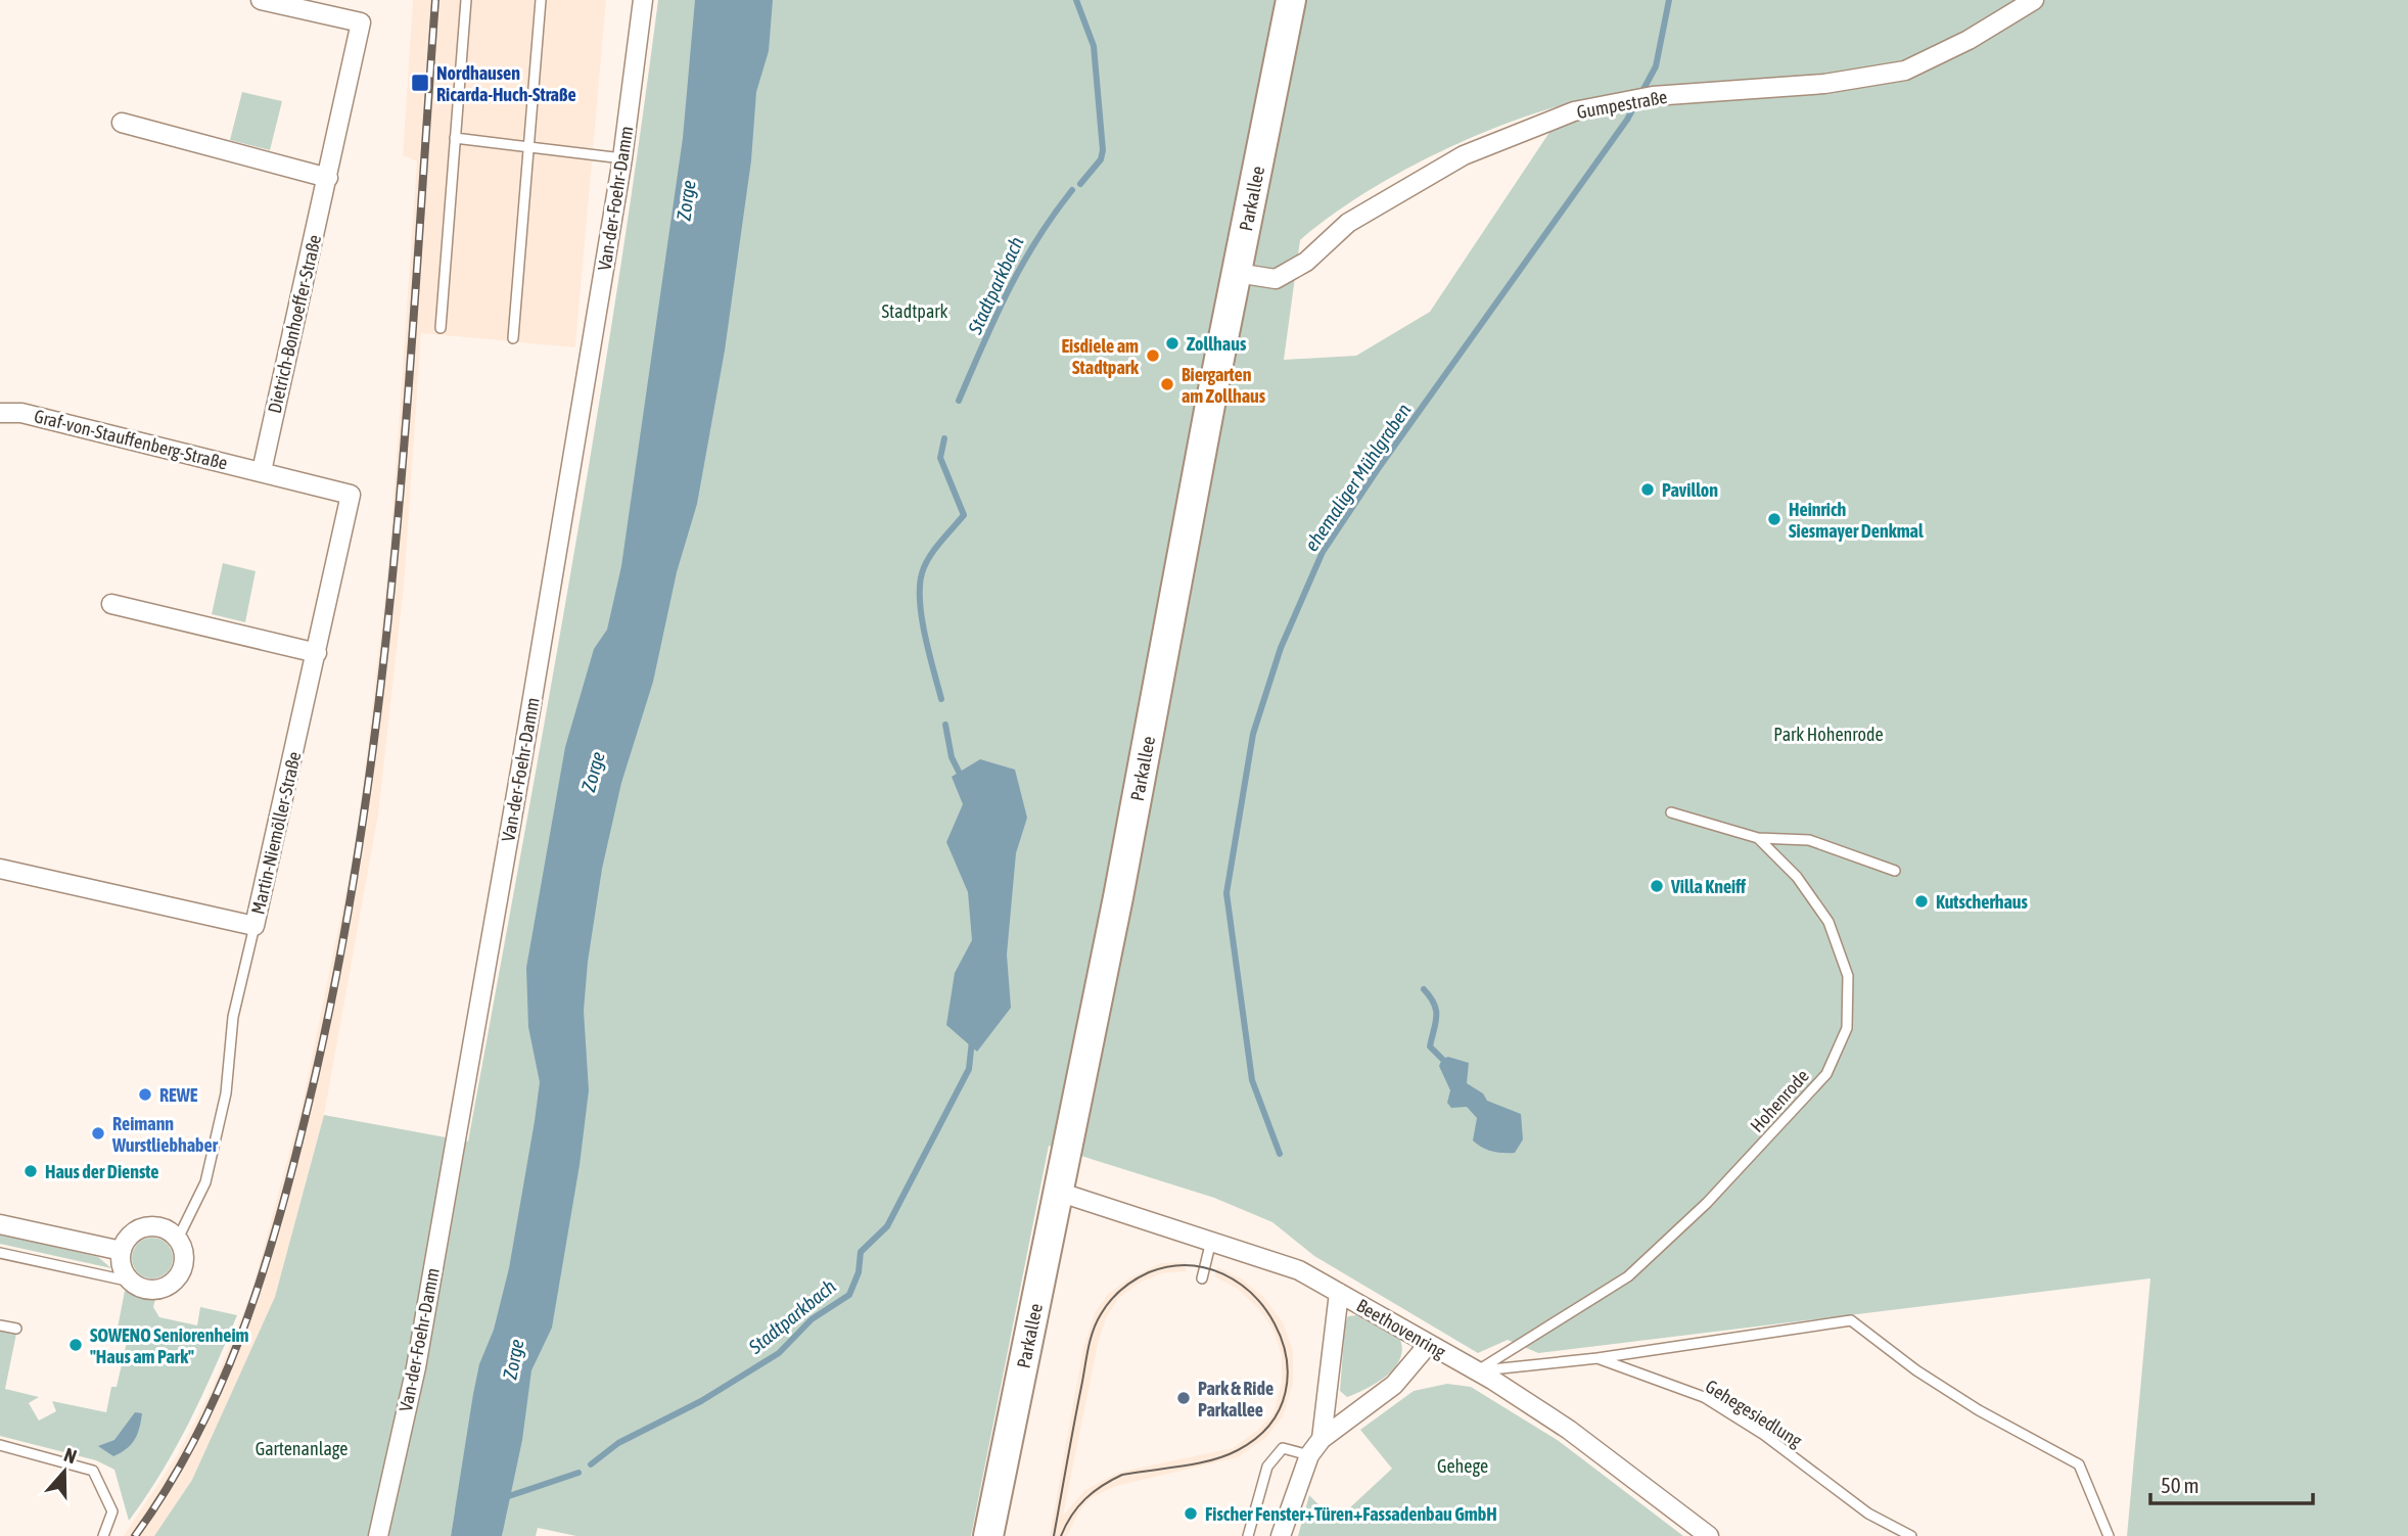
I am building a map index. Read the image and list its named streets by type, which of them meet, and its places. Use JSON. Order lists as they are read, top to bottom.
{
  "streets": {
    "main road": ["Parkallee"],
    "street": [
      "Gumpestraße",
      "Van-der-Foehr-Damm",
      "Dietrich-Bonhoeffer-Straße",
      "Graf-von-Stauffenberg-Straße",
      "Martin-Niemöller-Straße",
      "Beethovenring"
    ],
    "lane": ["Hohenrode", "Gehegesiedlung"]
  },
  "crossings": [
    ["Gumpestraße", "Parkallee"],
    ["Parkallee", "Beethovenring"],
    ["Dietrich-Bonhoeffer-Straße", "Graf-von-Stauffenberg-Straße"],
    ["Dietrich-Bonhoeffer-Straße", "Martin-Niemöller-Straße"],
    ["Graf-von-Stauffenberg-Straße", "Martin-Niemöller-Straße"],
    ["Hohenrode", "Beethovenring"],
    ["Hohenrode", "Gehegesiedlung"],
    ["Beethovenring", "Gehegesiedlung"]
  ],
  "water": ["Zorge", "Stadtparkbach", "ehemaliger Mühlgraben"],
  "parks": [
    "Stadtpark",
    "Park Hohenrode",
    "Gartenanlage",
    "Gehege"
  ],
  "places": {
    "transit": ["Nordhausen Ricarda-Huch-Straße"],
    "other": [
      "Zollhaus",
      "Eisdiele am Stadtpark",
      "Biergarten am Zollhaus",
      "Pavillon",
      "Heinrich Siesmayer Denkmal",
      "Villa Kneiff",
      "Kutscherhaus",
      "REWE",
      "Reimann Wurstliebhaber",
      "Haus der Dienste",
      "SOWENO Seniorenheim \"Haus am Park\"",
      "Park & Ride Parkallee",
      "Fischer Fenster+Türen+Fassadenbau GmbH"
    ]
  },
  "scale_bar": "50 m",
  "north": "top"
}
